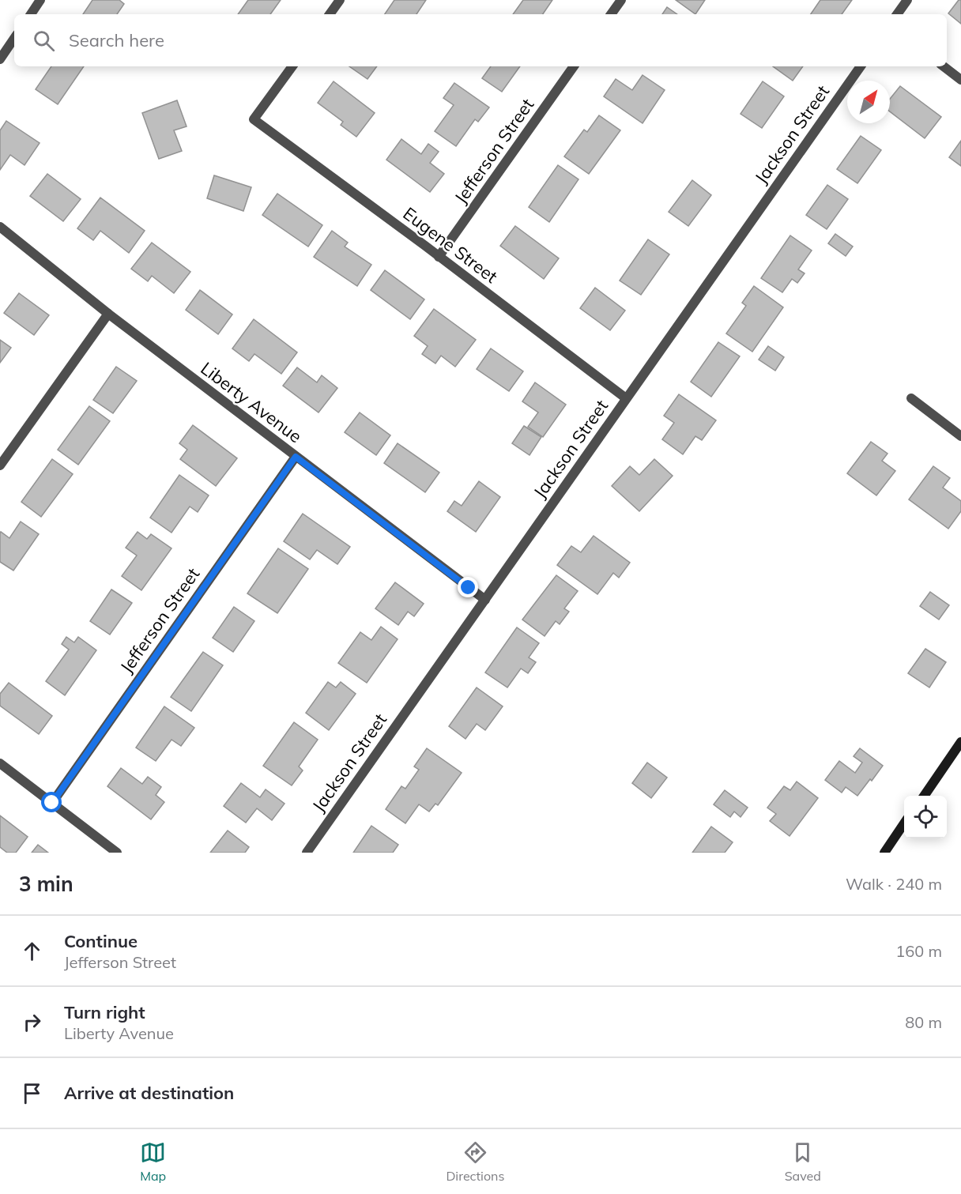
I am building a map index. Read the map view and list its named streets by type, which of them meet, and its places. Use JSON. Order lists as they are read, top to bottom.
{
  "streets": {
    "street": [
      "Jackson Street",
      "Jefferson Street",
      "Eugene Street",
      "Liberty Avenue"
    ]
  },
  "crossings": [
    ["Jackson Street", "Eugene Street"],
    ["Jackson Street", "Liberty Avenue"],
    ["Jefferson Street", "Eugene Street"],
    ["Jefferson Street", "Liberty Avenue"]
  ],
  "north": "top right",
  "page": {
    "search": "Search here",
    "heading": ["3 min", "Walk · 240 m"],
    "list": [
      ["Continue", "Jefferson Street", "160 m"],
      ["Turn right", "Liberty Avenue", "80 m"],
      "Arrive at destination"
    ],
    "nav": ["Map", "Directions", "Saved"]
  }
}
